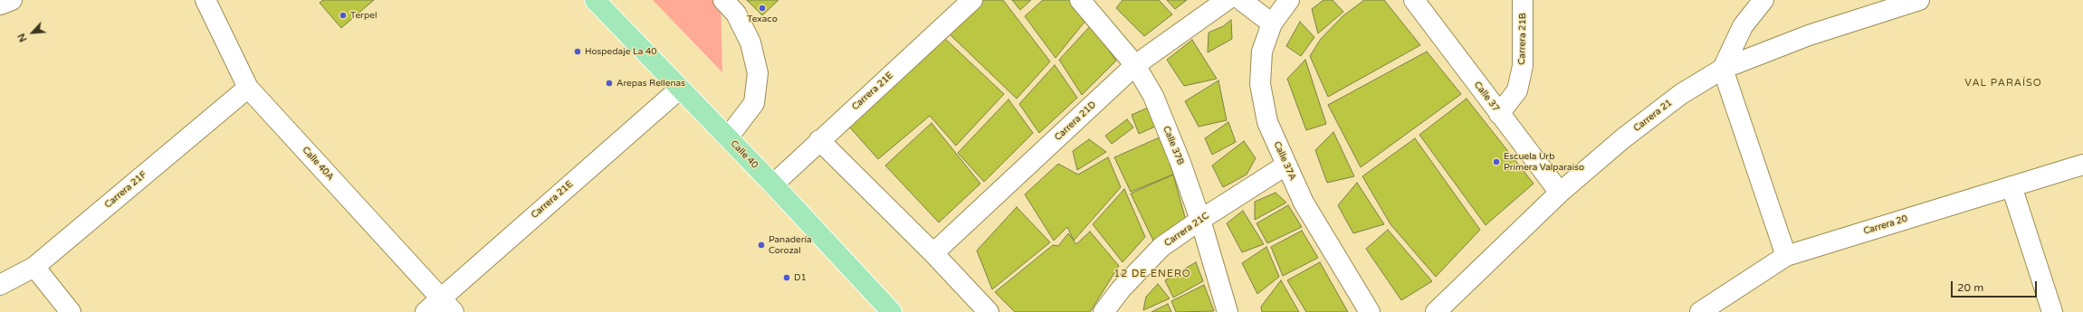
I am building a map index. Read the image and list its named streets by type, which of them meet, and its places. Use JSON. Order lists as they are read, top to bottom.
{
  "streets": {
    "highway": ["Calle 40"],
    "street": [
      "Carrera 21B",
      "Carrera 21E",
      "Calle 37",
      "Carrera 21",
      "Carrera 21D",
      "Calle 37B",
      "Calle 37A",
      "Calle 40A",
      "Carrera 21F",
      "Carrera 20",
      "Carrera 21C"
    ]
  },
  "crossings": [
    ["Carrera 21B", "Calle 37"],
    ["Carrera 21E", "Calle 40"],
    ["Carrera 21E", "Calle 40A"],
    ["Calle 37", "Carrera 21"],
    ["Carrera 21D", "Calle 37B"],
    ["Calle 37B", "Carrera 21C"],
    ["Calle 37A", "Carrera 21C"],
    ["Calle 40A", "Carrera 21F"]
  ],
  "districts": ["VAL PARAÍSO", "12 DE ENERO"],
  "places": [
    "Texaco",
    "Terpel",
    "Hospedaje La 40",
    "Arepas Rellenas",
    "Escuela Urb Primera Valparaiso",
    "Panadería Corozal",
    "D1"
  ],
  "scale_bar": "20 m",
  "north": "bottom left"
}
